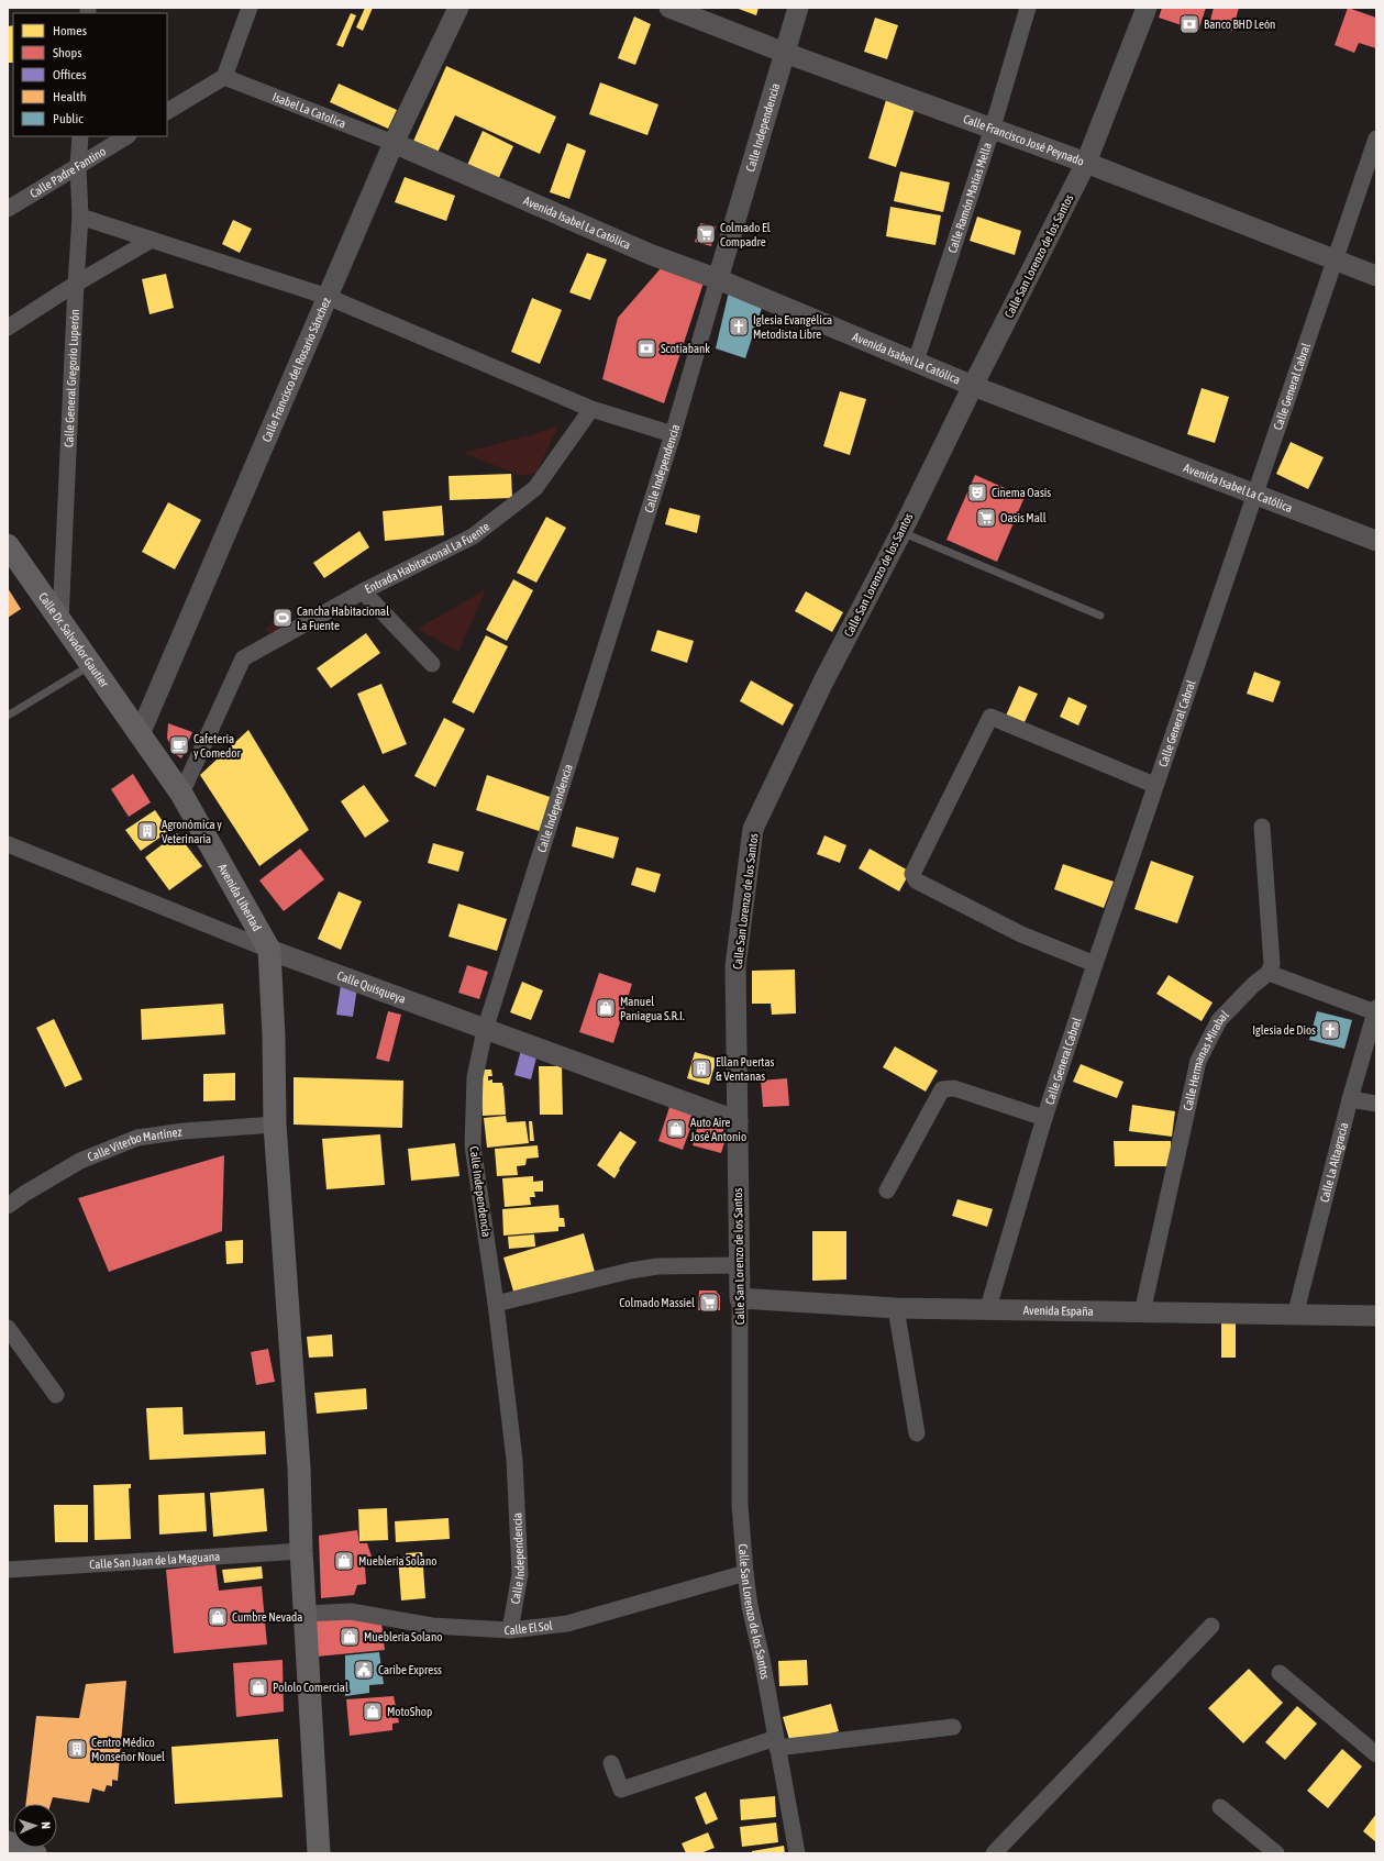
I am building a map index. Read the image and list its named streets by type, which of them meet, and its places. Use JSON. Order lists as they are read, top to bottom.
{
  "streets": {
    "main road": ["Calle Dr. Salvador Gautier", "Avenida Libertad"],
    "street": [
      "Isabel La Catolica",
      "Calle Independencia",
      "Calle Francisco José Peynado",
      "Calle Padre Fantino",
      "Calle Ramón Matías Mella",
      "Avenida Isabel La Católica",
      "Calle San Lorenzo de los Santos",
      "Calle Francisco del Rosario Sánchez",
      "Calle General Gregorio Luperón",
      "Calle General Cabral",
      "Entrada Habitacional La Fuente",
      "Calle Quisqueya",
      "Calle Hermanas Mirabal",
      "Calle Viterbo Martínez",
      "Calle La Altagracia",
      "Avenida España",
      "Calle San Juan de la Maguana",
      "Calle El Sol"
    ]
  },
  "crossings": [
    ["Isabel La Catolica", "Avenida Isabel La Católica"],
    ["Isabel La Catolica", "Calle Francisco del Rosario Sánchez"],
    ["Calle Independencia", "Calle Francisco José Peynado"],
    ["Calle Independencia", "Avenida Isabel La Católica"],
    ["Calle Independencia", "Calle Quisqueya"],
    ["Calle Independencia", "Calle El Sol"],
    ["Calle Francisco José Peynado", "Calle Ramón Matías Mella"],
    ["Calle Francisco José Peynado", "Calle San Lorenzo de los Santos"],
    ["Calle Francisco José Peynado", "Calle General Cabral"],
    ["Calle Padre Fantino", "Calle General Gregorio Luperón"],
    ["Calle Ramón Matías Mella", "Avenida Isabel La Católica"],
    ["Avenida Isabel La Católica", "Calle San Lorenzo de los Santos"],
    ["Avenida Isabel La Católica", "Calle Francisco del Rosario Sánchez"],
    ["Avenida Isabel La Católica", "Calle General Cabral"],
    ["Calle San Lorenzo de los Santos", "Calle Quisqueya"],
    ["Calle San Lorenzo de los Santos", "Avenida España"],
    ["Calle San Lorenzo de los Santos", "Calle El Sol"],
    ["Calle Francisco del Rosario Sánchez", "Calle Dr. Salvador Gautier"],
    ["Calle Francisco del Rosario Sánchez", "Avenida Libertad"],
    ["Calle General Gregorio Luperón", "Calle Dr. Salvador Gautier"],
    ["Calle General Cabral", "Avenida España"],
    ["Entrada Habitacional La Fuente", "Avenida Libertad"],
    ["Calle Dr. Salvador Gautier", "Avenida Libertad"],
    ["Avenida Libertad", "Calle Quisqueya"],
    ["Calle Hermanas Mirabal", "Avenida España"],
    ["Calle La Altagracia", "Avenida España"]
  ],
  "places": {
    "bank": ["Banco BHD León", "Scotiabank"],
    "supermarket": ["Colmado El Compadre", "Oasis Mall", "Colmado Massiel"],
    "church": ["Iglesia Evangélica Metodista Libre", "Iglesia de Dios"],
    "theatre": ["Cinema Oasis"],
    "sports": ["Cancha Habitacional La Fuente"],
    "cafe": ["Cafetería y Comedor"],
    "building": ["Agronómica y Veterinaria", "Ellan Puertas & Ventanas", "Centro Médico Monseñor Nouel"],
    "shop": [
      "Manuel Paniagua S.R.I.",
      "Auto Aire José Antonio",
      "Mueblería Solano",
      "Cumbre Nevada",
      "Muebleria Solano",
      "Pololo Comercial",
      "MotoShop"
    ],
    "public building": ["Caribe Express"]
  },
  "legend": [
    "Homes",
    "Shops",
    "Offices",
    "Health",
    "Public"
  ],
  "north": "right"
}
